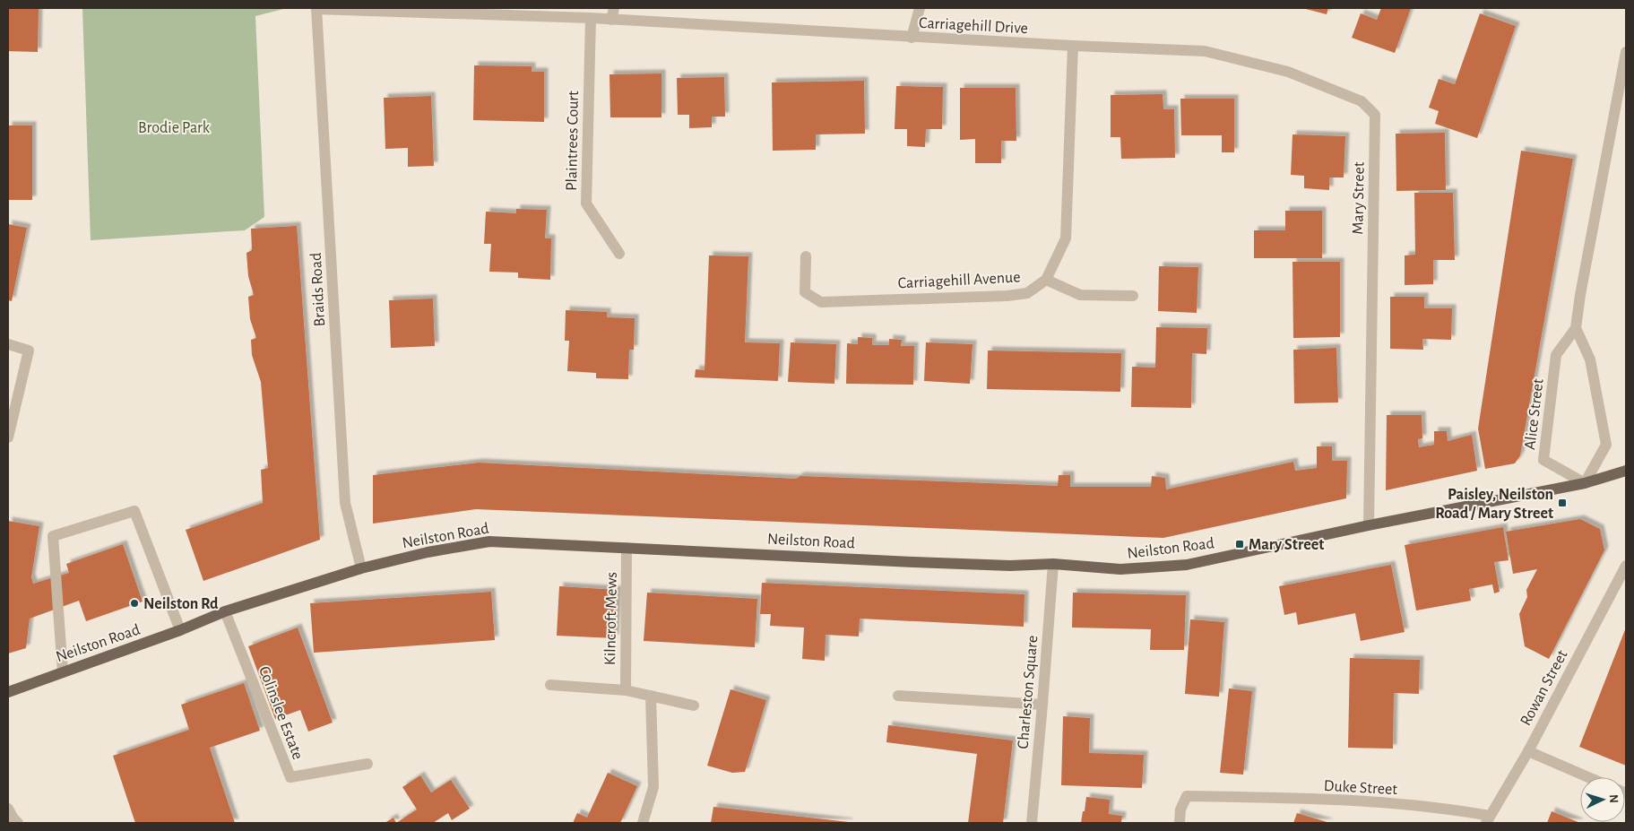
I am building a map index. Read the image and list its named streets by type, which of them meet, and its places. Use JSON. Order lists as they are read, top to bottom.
{
  "streets": {
    "main road": ["Neilston Road"],
    "street": [
      "Carriagehill Drive",
      "Plaintrees Court",
      "Mary Street",
      "Carriagehill Avenue",
      "Braids Road",
      "Alice Street",
      "Kilncroft Mews",
      "Rowan Street",
      "Charleston Square",
      "Colinslee Estate",
      "Duke Street"
    ]
  },
  "crossings": [
    ["Carriagehill Drive", "Plaintrees Court"],
    ["Carriagehill Drive", "Mary Street"],
    ["Carriagehill Drive", "Carriagehill Avenue"],
    ["Carriagehill Drive", "Braids Road"],
    ["Mary Street", "Neilston Road"],
    ["Braids Road", "Neilston Road"],
    ["Alice Street", "Neilston Road"],
    ["Neilston Road", "Kilncroft Mews"],
    ["Neilston Road", "Charleston Square"],
    ["Neilston Road", "Colinslee Estate"],
    ["Rowan Street", "Duke Street"]
  ],
  "parks": ["Brodie Park"],
  "places": {
    "transit": ["Paisley, Neilston Road / Mary Street", "Mary Street"],
    "other": ["Neilston Rd"]
  },
  "north": "right"
}
